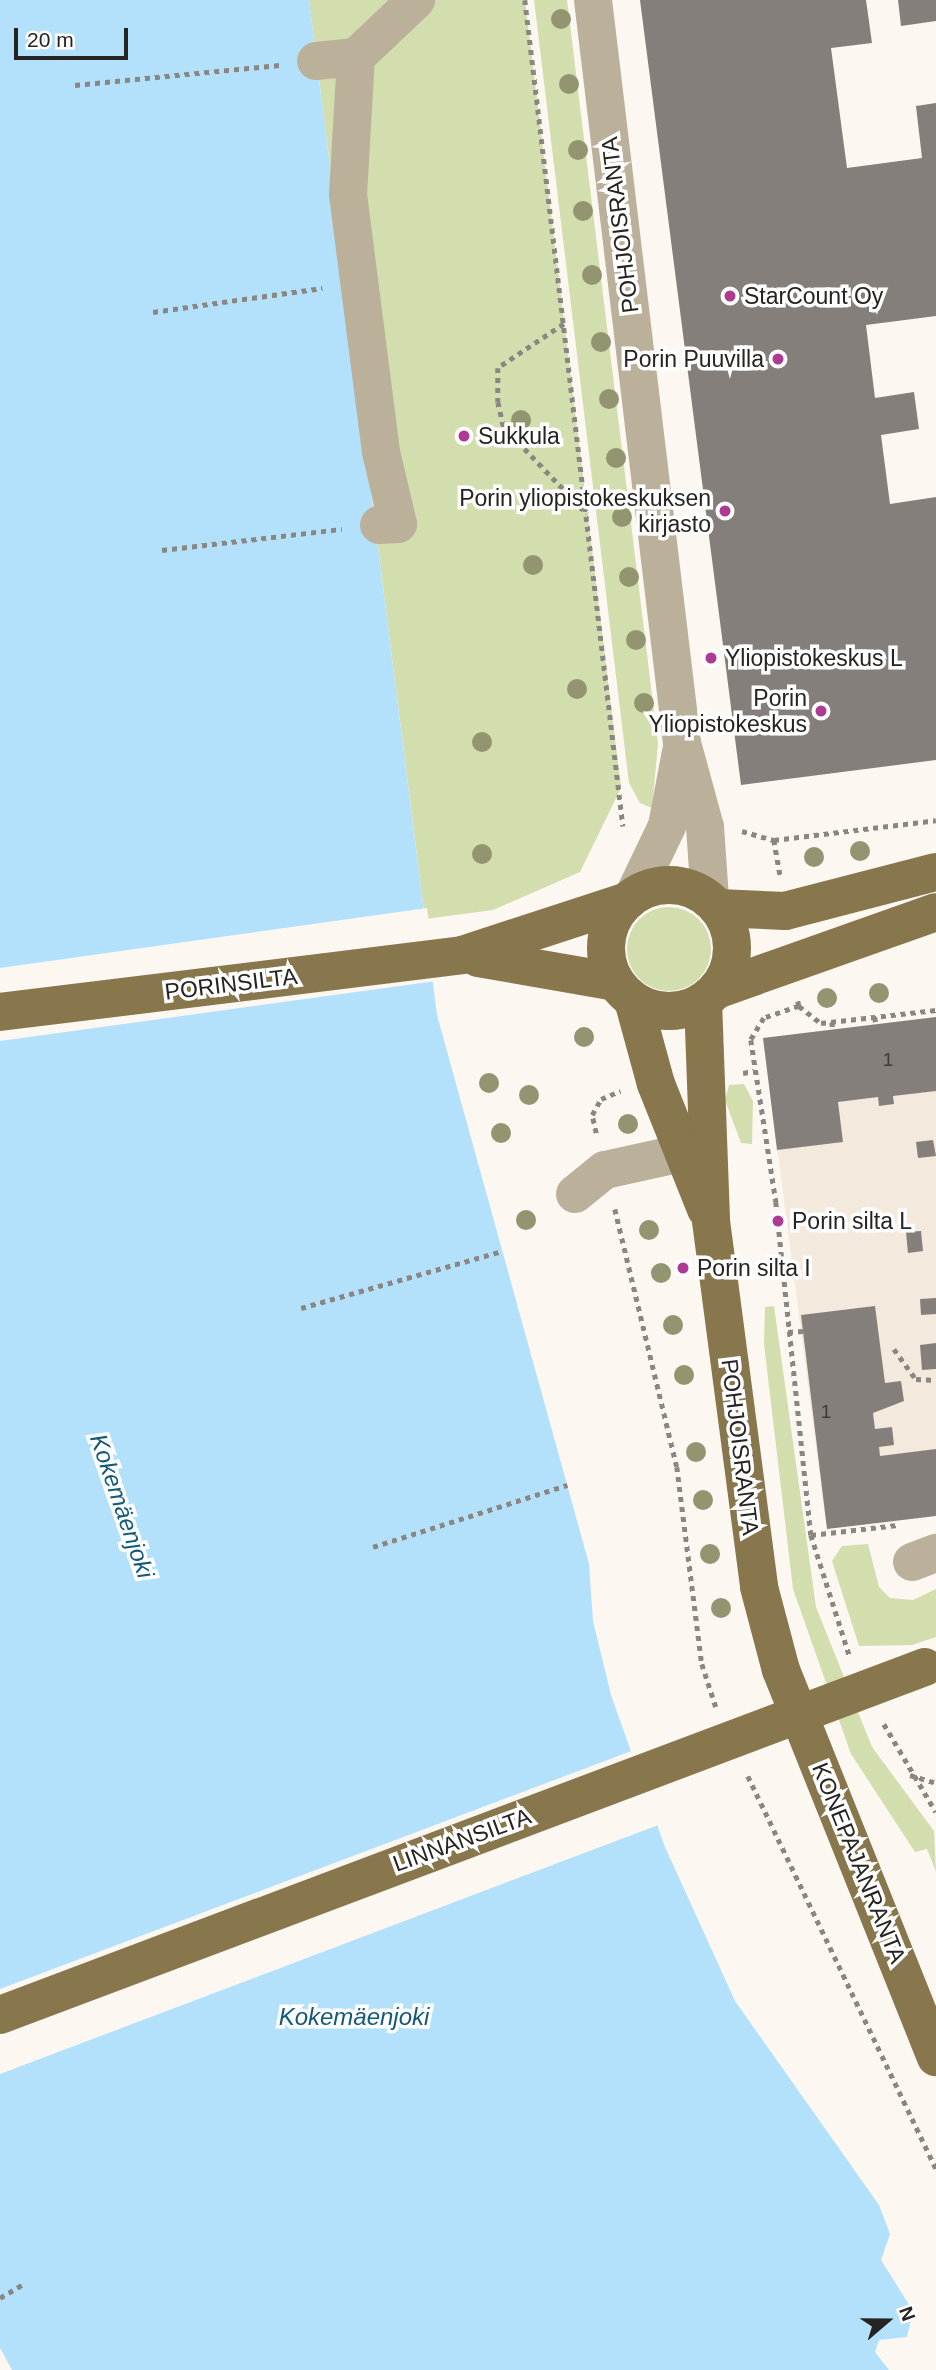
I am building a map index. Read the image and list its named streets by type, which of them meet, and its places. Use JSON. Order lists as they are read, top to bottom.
{
  "streets": {
    "main road": [
      "POHJOISRANTA",
      "PORINSILTA",
      "LINNANSILTA",
      "KONEPAJANRANTA"
    ]
  },
  "crossings": [
    ["POHJOISRANTA", "PORINSILTA"],
    ["POHJOISRANTA", "KONEPAJANRANTA"]
  ],
  "water": ["Kokemäenjoki"],
  "places": [
    "StarCount Oy",
    "Porin Puuvilla",
    "Sukkula",
    "Porin yliopistokeskuksen kirjasto",
    "Yliopistokeskus L",
    "Porin Yliopistokeskus",
    "Porin silta L",
    "Porin silta I"
  ],
  "house_numbers": ["1", "1"],
  "scale_bar": "20 m",
  "north": "right"
}
